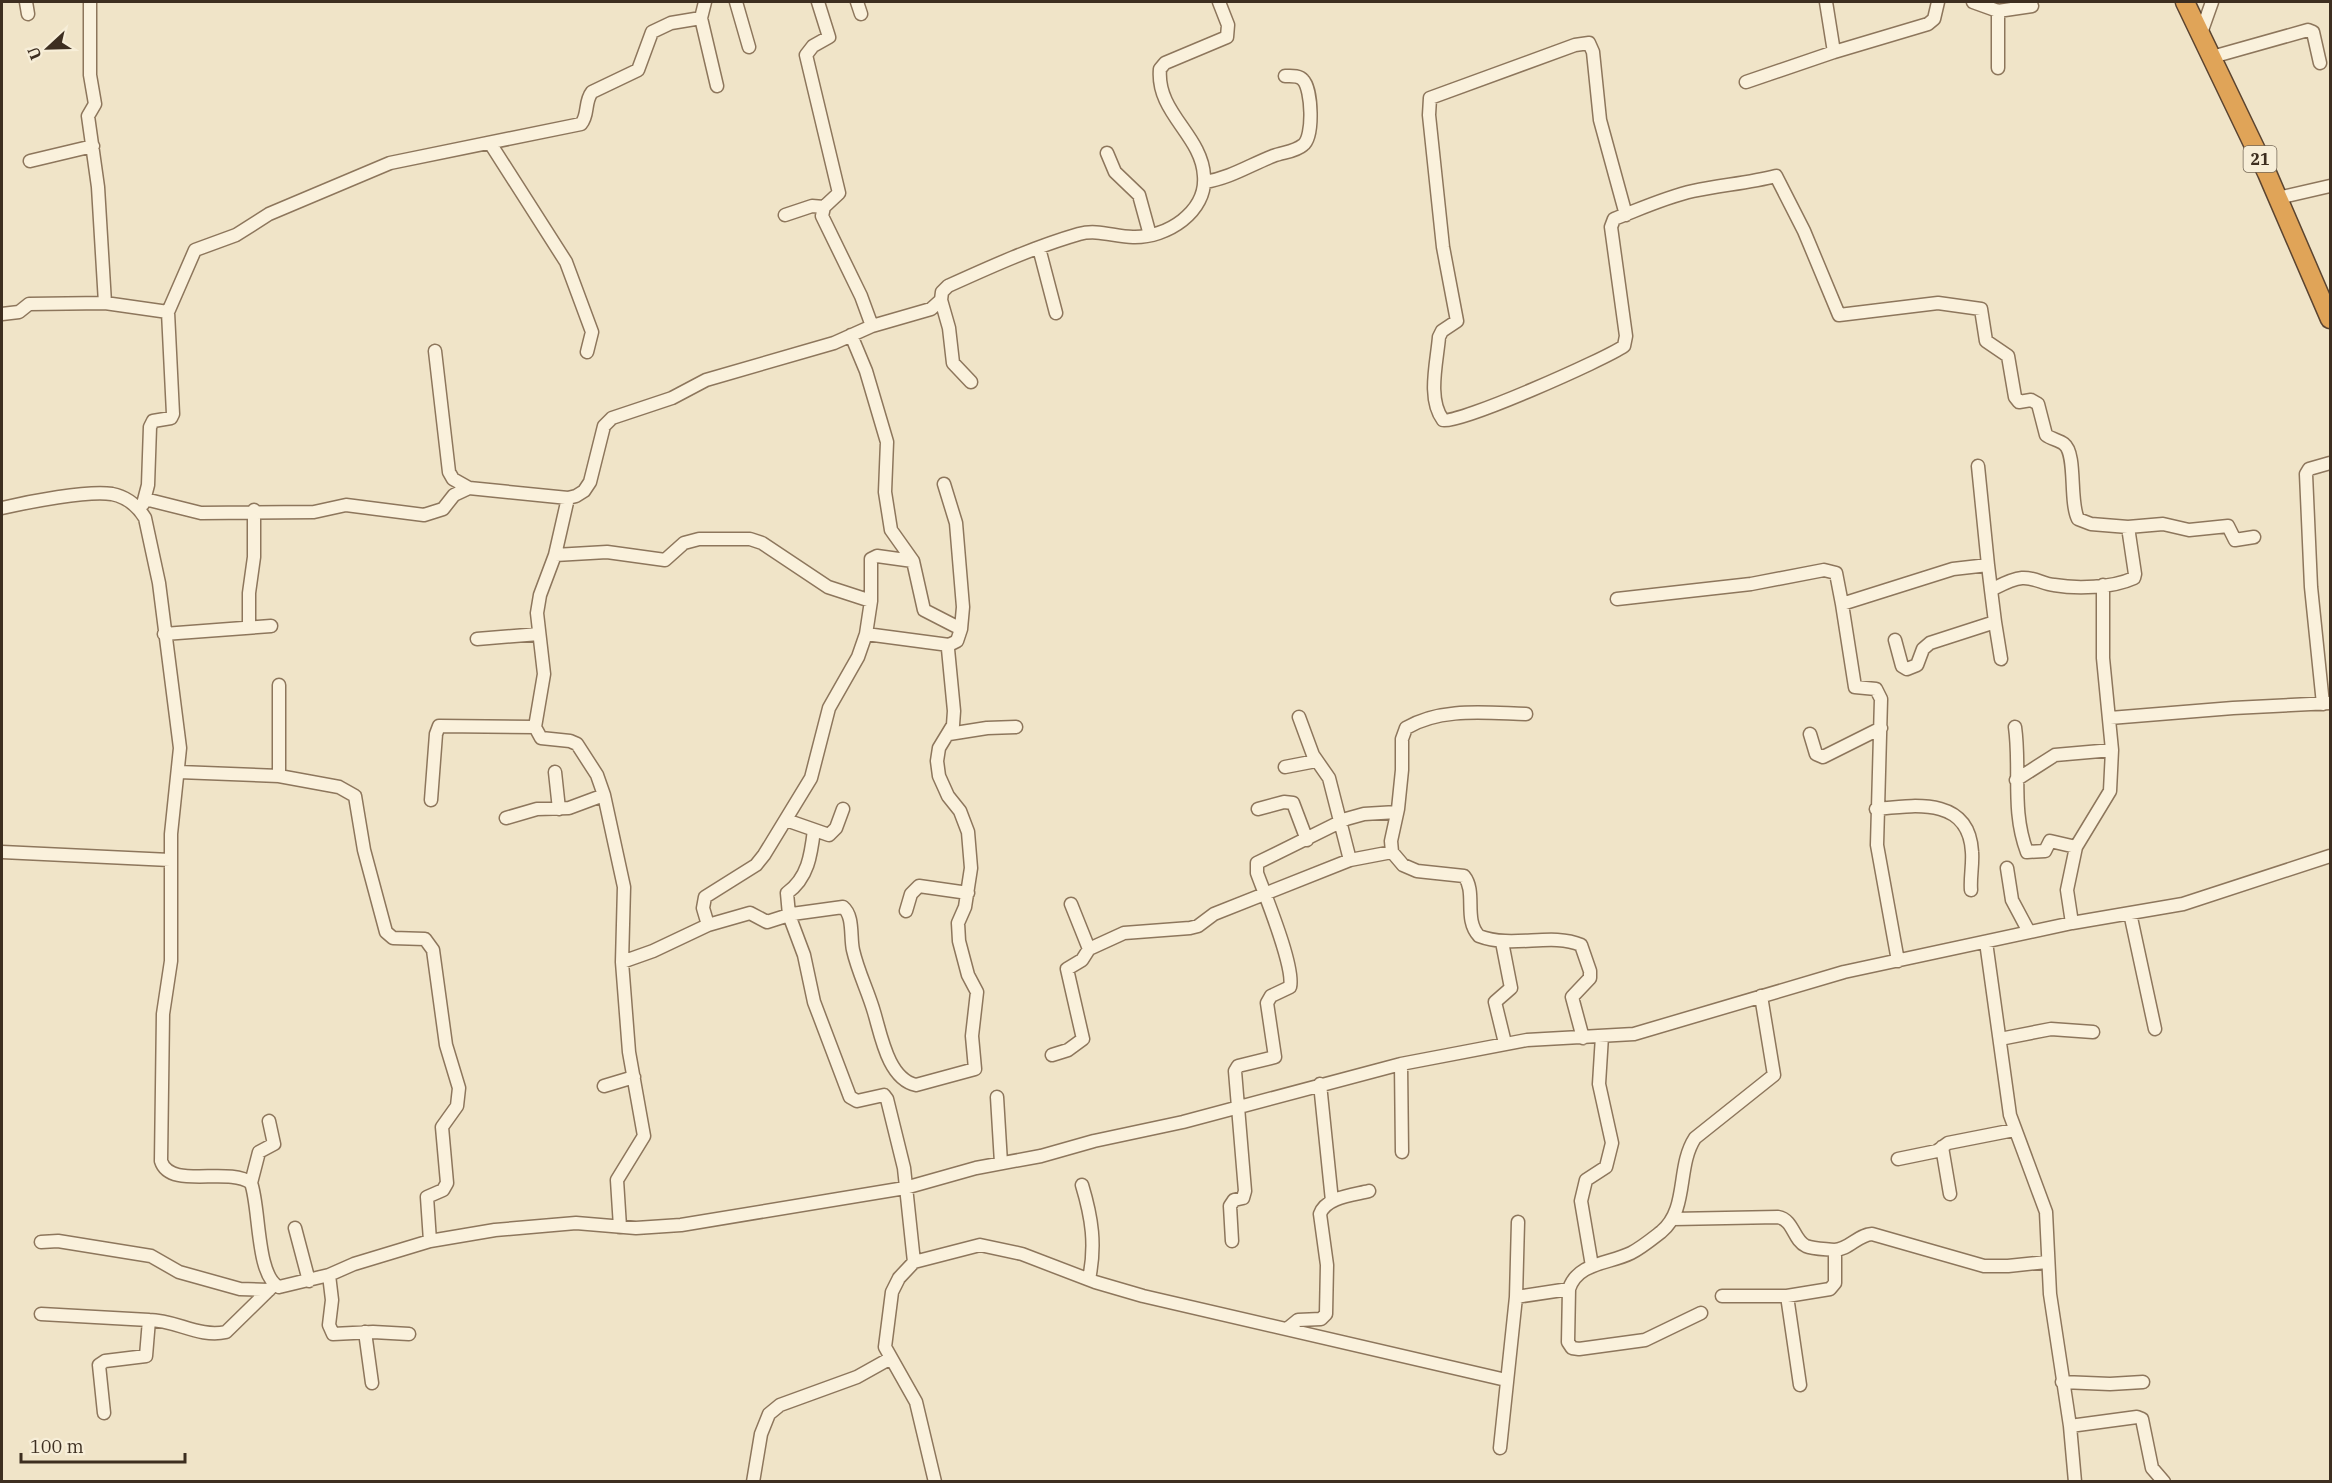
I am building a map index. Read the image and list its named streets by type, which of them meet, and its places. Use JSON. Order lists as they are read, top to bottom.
{
  "streets": {
    "highway": ["21"]
  },
  "scale_bar": "100 m",
  "north": "left"
}
